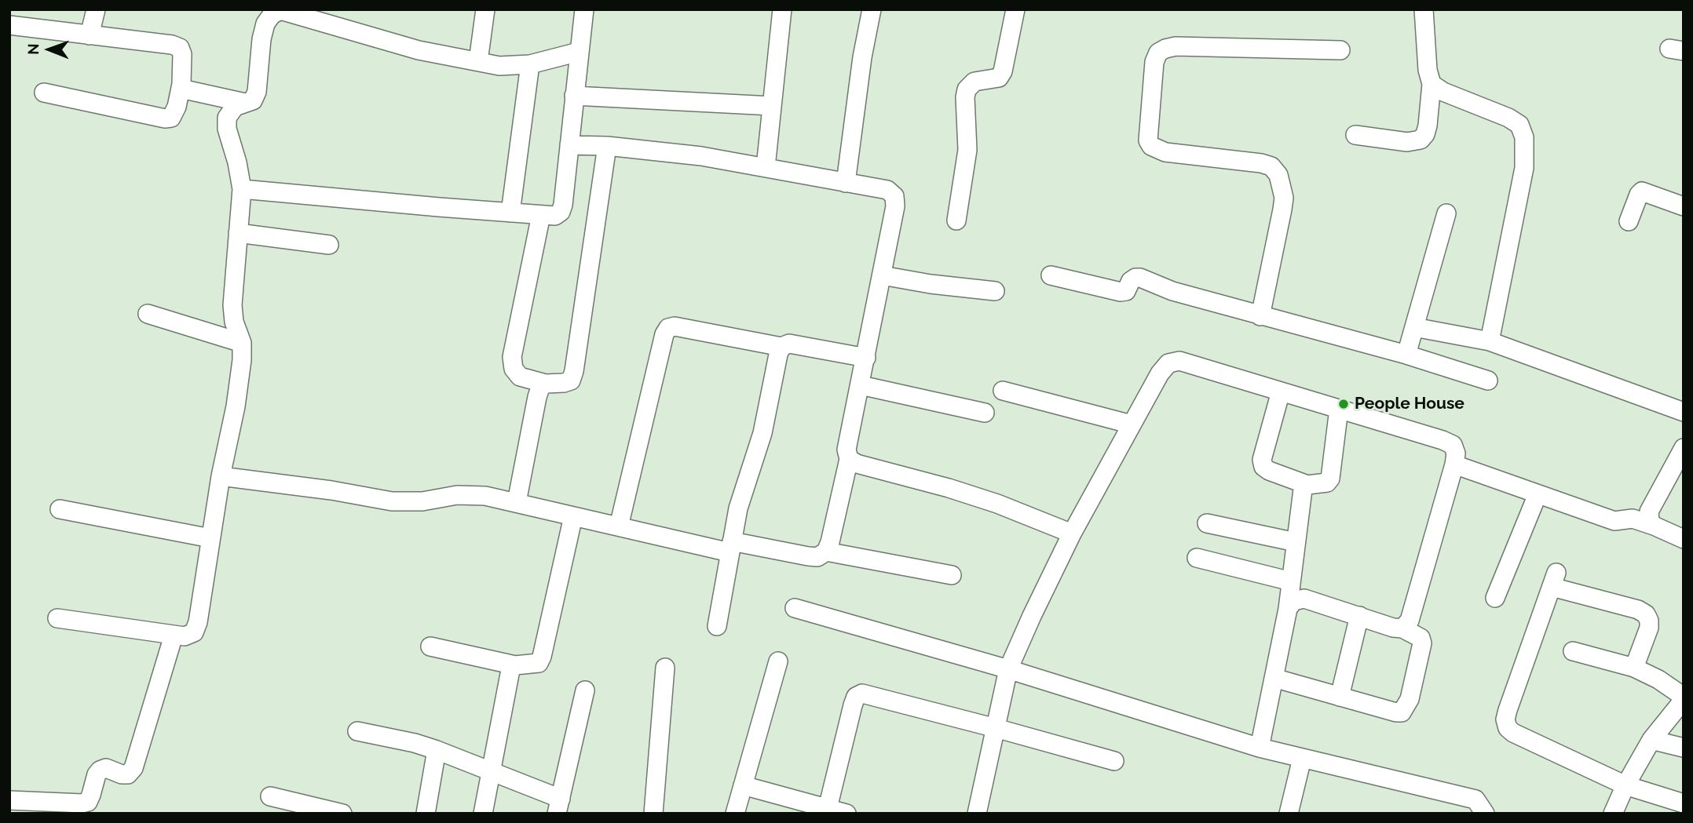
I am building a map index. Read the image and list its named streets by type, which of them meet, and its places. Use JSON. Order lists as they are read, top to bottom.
{
  "places": ["People House"],
  "north": "left"
}
